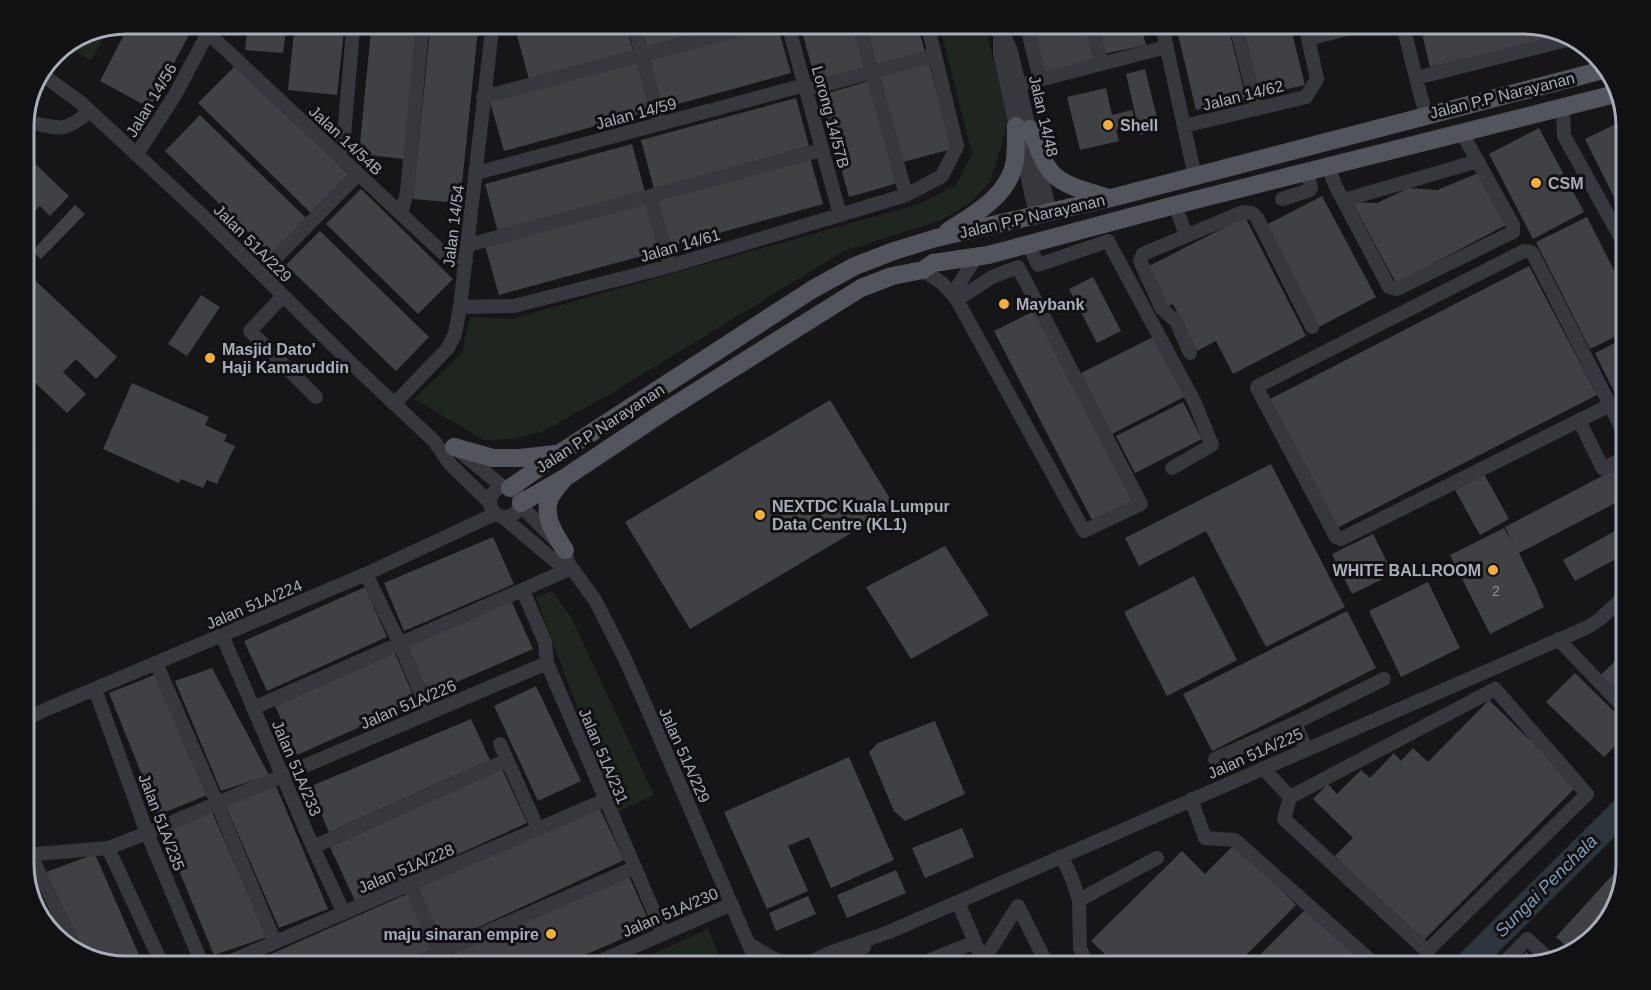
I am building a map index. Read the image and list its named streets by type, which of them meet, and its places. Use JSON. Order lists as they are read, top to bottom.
{
  "streets": {
    "main road": ["Jalan P.P Narayanan"],
    "street": [
      "Jalan 14/62",
      "Jalan 14/56",
      "Jalan 14/59",
      "Jalan 14/48",
      "Lorong 14/57B",
      "Jalan 14/54B",
      "Jalan 14/54",
      "Jalan 51A/229",
      "Jalan 14/61",
      "Jalan 51A/224",
      "Jalan 51A/226",
      "Jalan 51A/225",
      "Jalan 51A/231",
      "Jalan 51A/233",
      "Jalan 51A/235",
      "Jalan 51A/228",
      "Jalan 51A/230"
    ]
  },
  "crossings": [
    ["Jalan P.P Narayanan", "Jalan 14/48"],
    ["Jalan P.P Narayanan", "Jalan 51A/229"],
    ["Jalan P.P Narayanan", "Jalan 51A/224"],
    ["Jalan 14/56", "Jalan 51A/229"],
    ["Jalan 14/59", "Lorong 14/57B"],
    ["Jalan 14/59", "Jalan 14/54"],
    ["Jalan 14/59", "Jalan 14/61"],
    ["Lorong 14/57B", "Jalan 14/61"],
    ["Jalan 14/54B", "Jalan 14/54"],
    ["Jalan 14/54", "Jalan 51A/229"],
    ["Jalan 14/54", "Jalan 14/61"],
    ["Jalan 51A/229", "Jalan 51A/224"],
    ["Jalan 51A/229", "Jalan 51A/230"],
    ["Jalan 51A/224", "Jalan 51A/233"],
    ["Jalan 51A/224", "Jalan 51A/235"],
    ["Jalan 51A/226", "Jalan 51A/231"],
    ["Jalan 51A/226", "Jalan 51A/233"],
    ["Jalan 51A/226", "Jalan 51A/235"],
    ["Jalan 51A/231", "Jalan 51A/228"],
    ["Jalan 51A/231", "Jalan 51A/230"],
    ["Jalan 51A/233", "Jalan 51A/228"]
  ],
  "water": ["Sungai Penchala"],
  "places": [
    "Shell",
    "CSM",
    "Maybank",
    "Masjid Dato' Haji Kamaruddin",
    "NEXTDC Kuala Lumpur Data Centre (KL1)",
    "WHITE BALLROOM",
    "maju sinaran empire"
  ],
  "house_numbers": ["2"]
}
